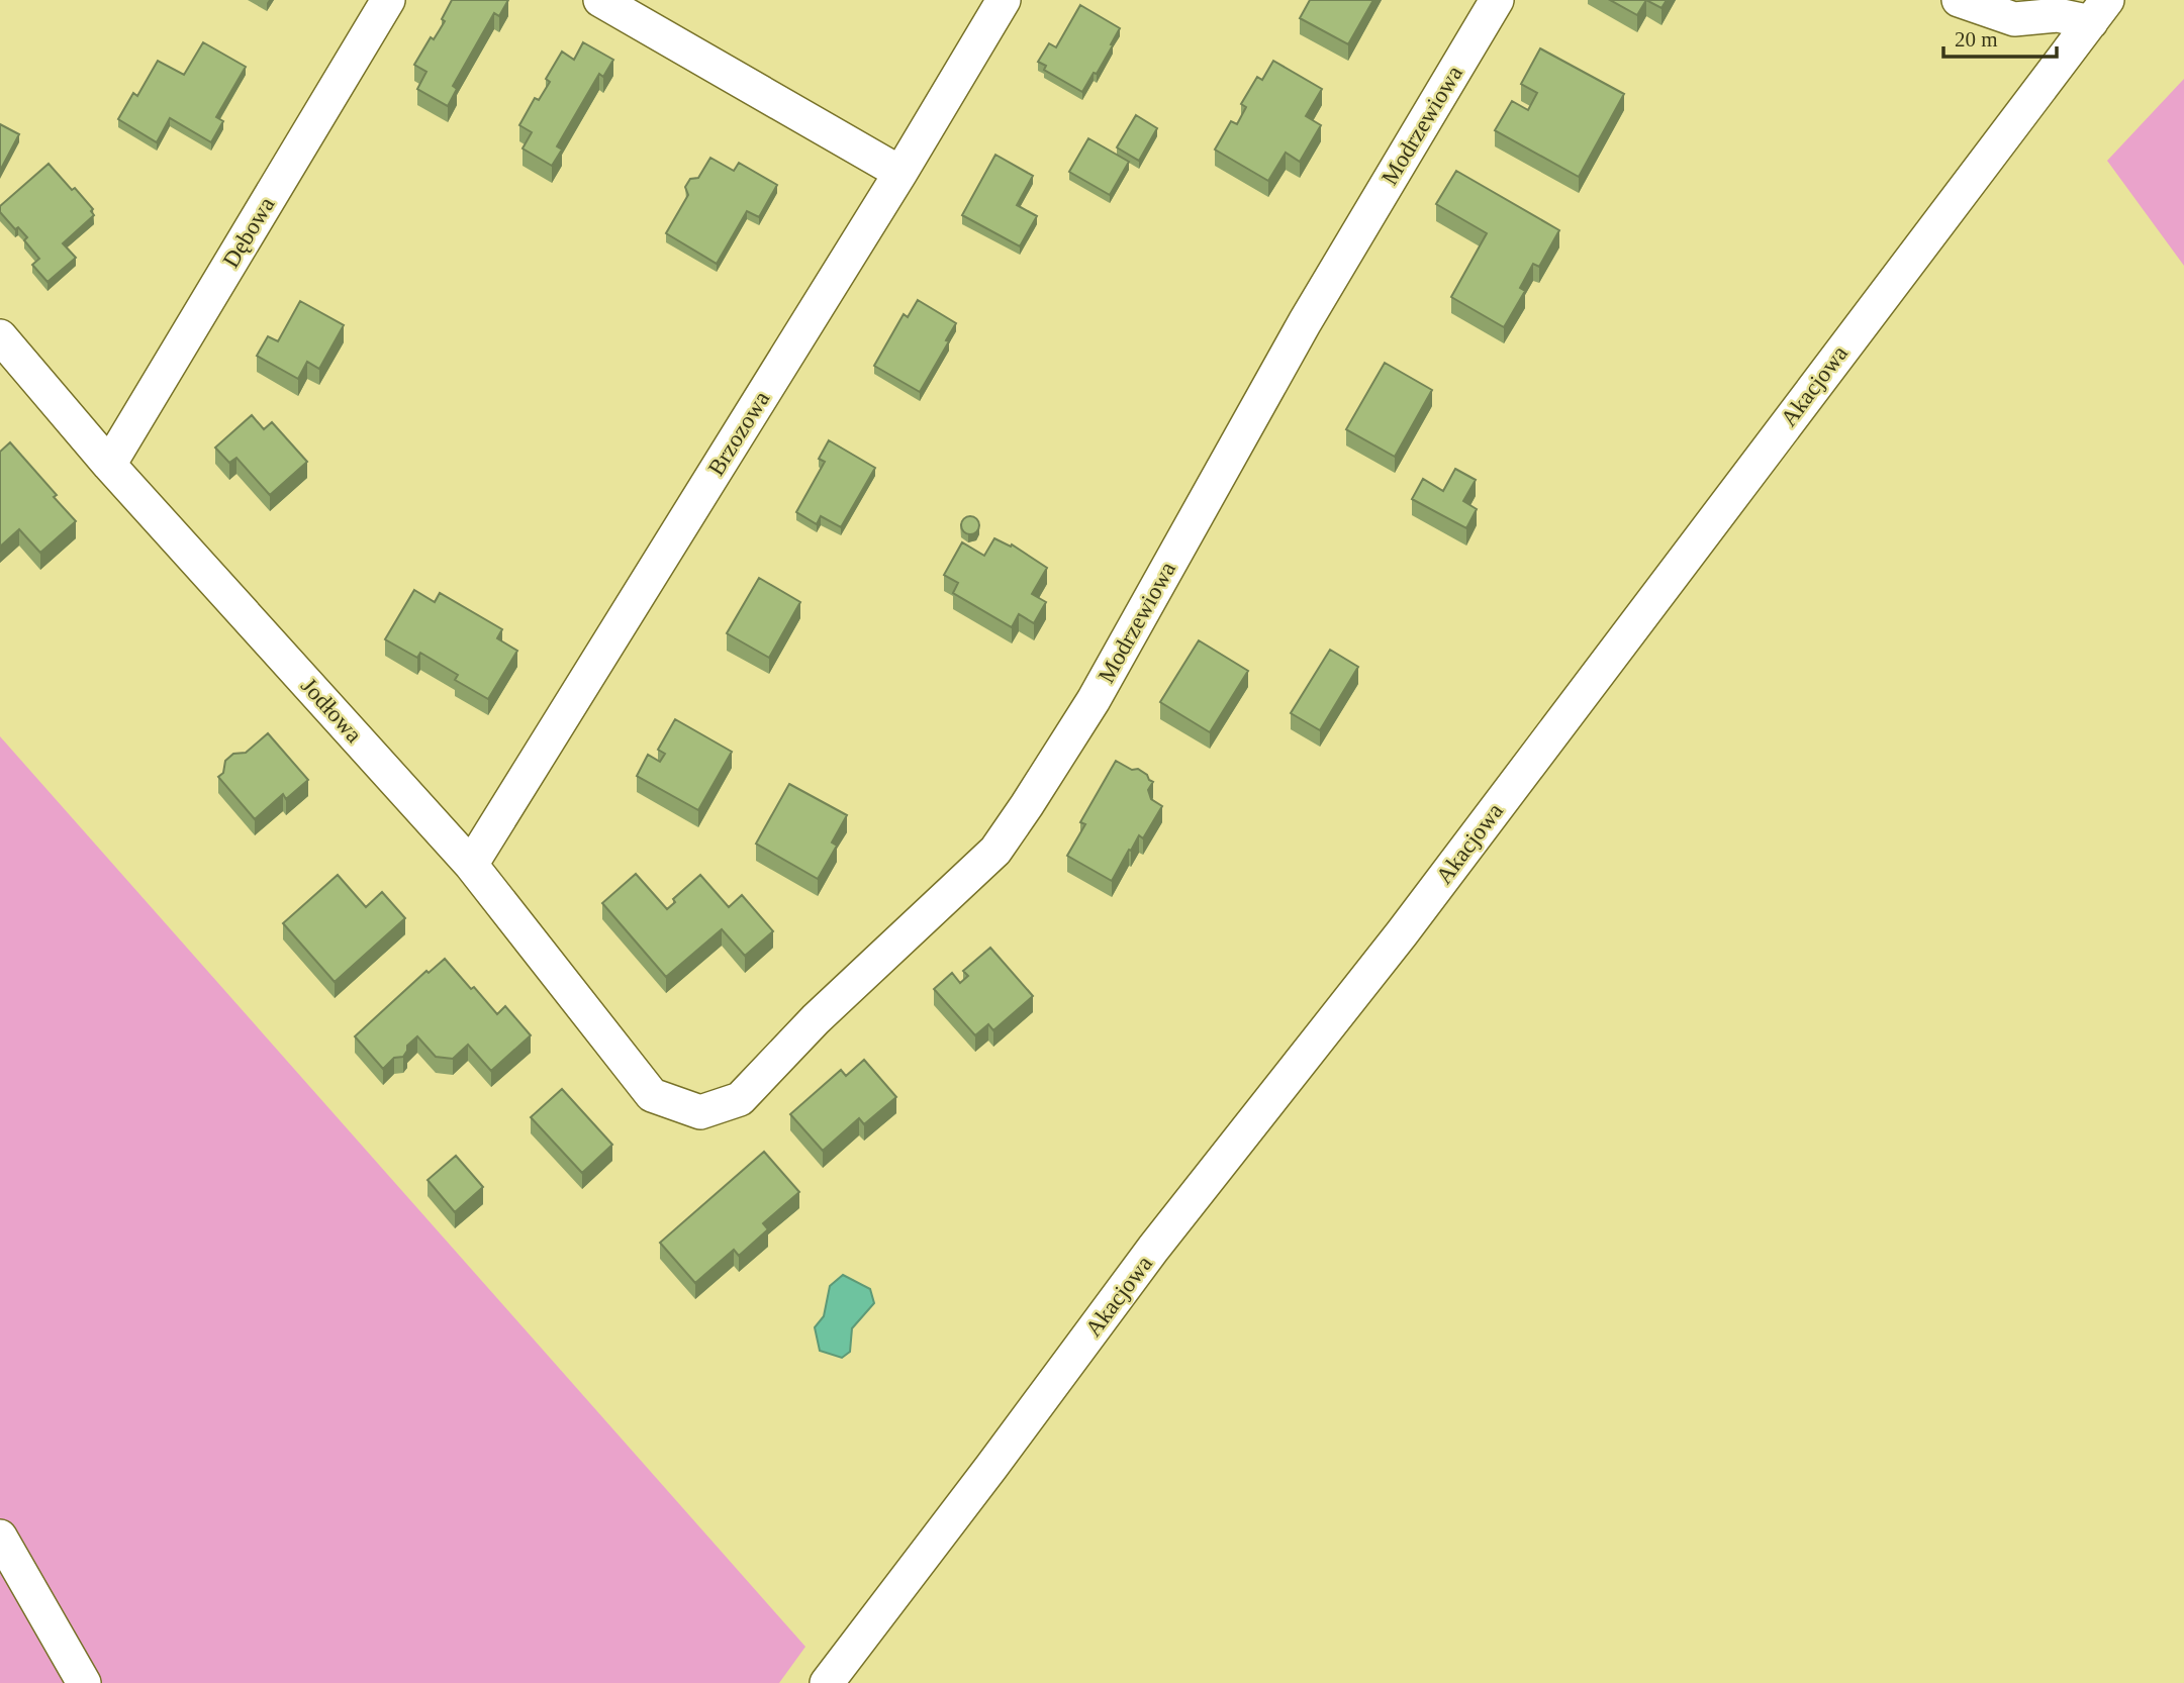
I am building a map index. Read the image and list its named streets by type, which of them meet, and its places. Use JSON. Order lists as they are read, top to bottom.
{
  "streets": {
    "street": [
      "Modrzewiowa",
      "Dębowa",
      "Akacjowa",
      "Brzozowa",
      "Jodłowa"
    ]
  },
  "crossings": [
    ["Modrzewiowa", "Jodłowa"],
    ["Dębowa", "Jodłowa"],
    ["Brzozowa", "Jodłowa"]
  ],
  "scale_bar": "20 m"
}
